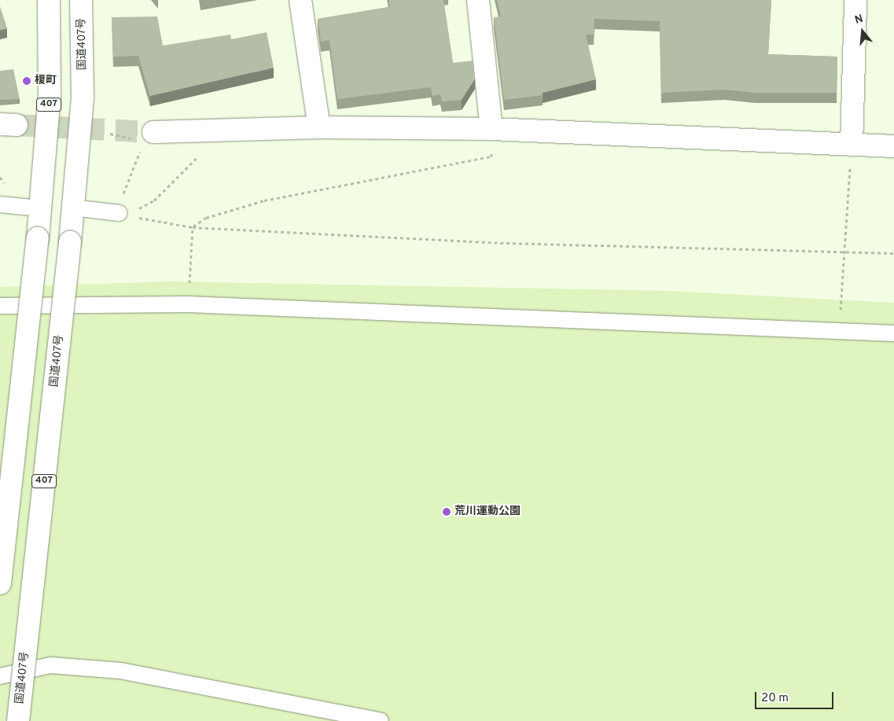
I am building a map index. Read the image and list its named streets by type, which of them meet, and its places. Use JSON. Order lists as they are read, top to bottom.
{
  "streets": {
    "main road": ["国道407号", "407"]
  },
  "places": ["榎町", "荒川運動公園"],
  "scale_bar": "20 m",
  "north": "top"
}
